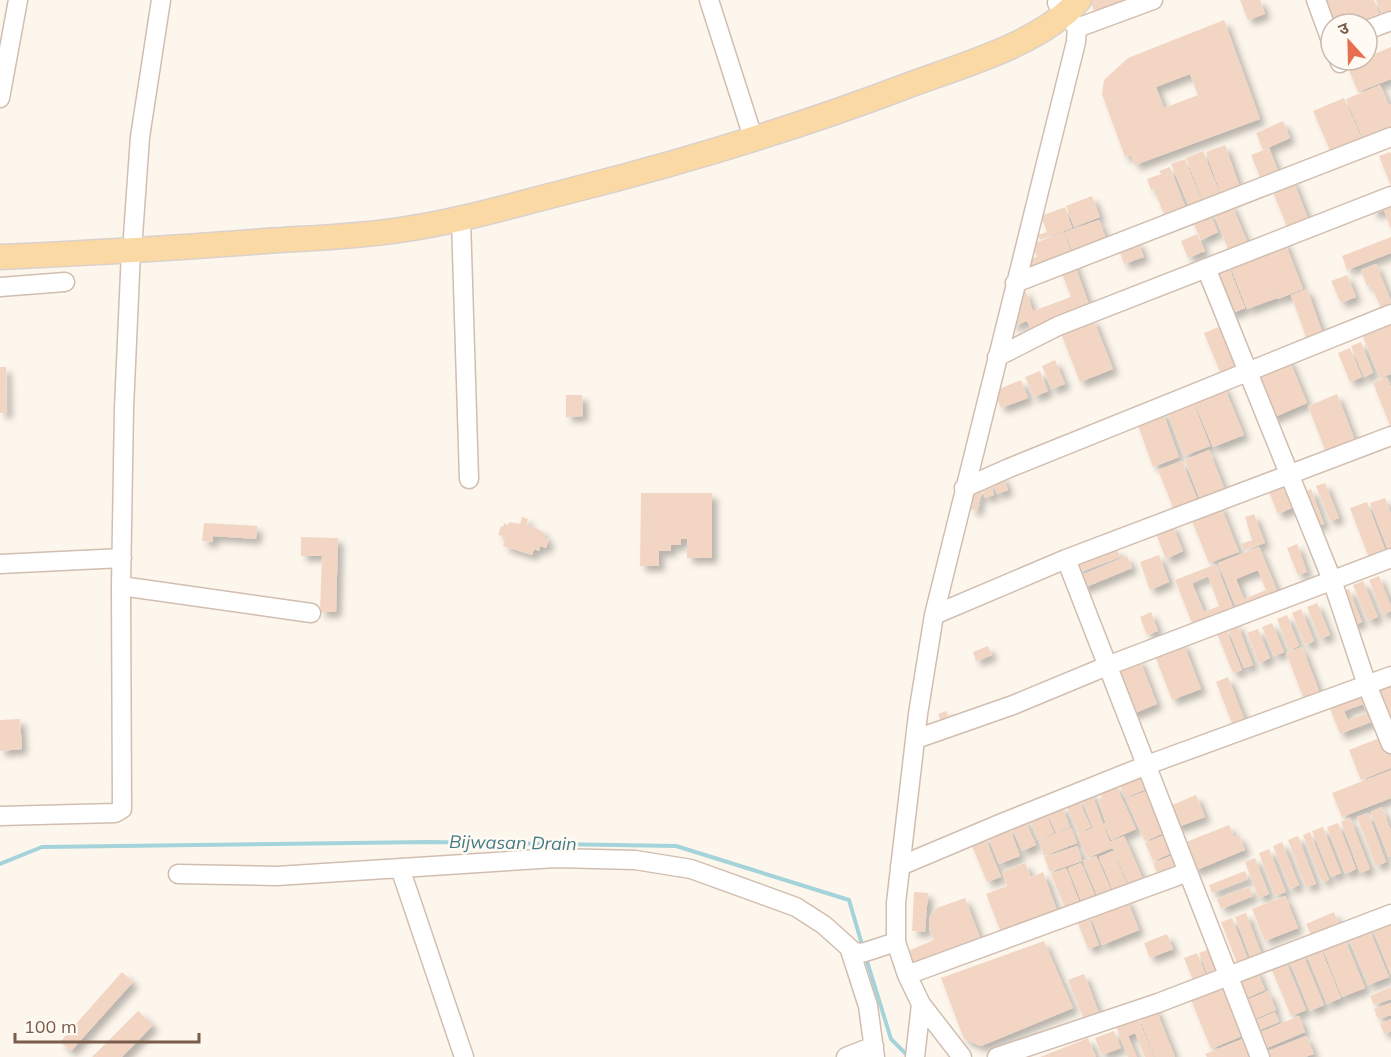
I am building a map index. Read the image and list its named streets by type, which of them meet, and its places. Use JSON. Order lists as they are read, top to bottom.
{
  "water": ["Bijwasan Drain"],
  "scale_bar": "100 m",
  "north": "top"
}
